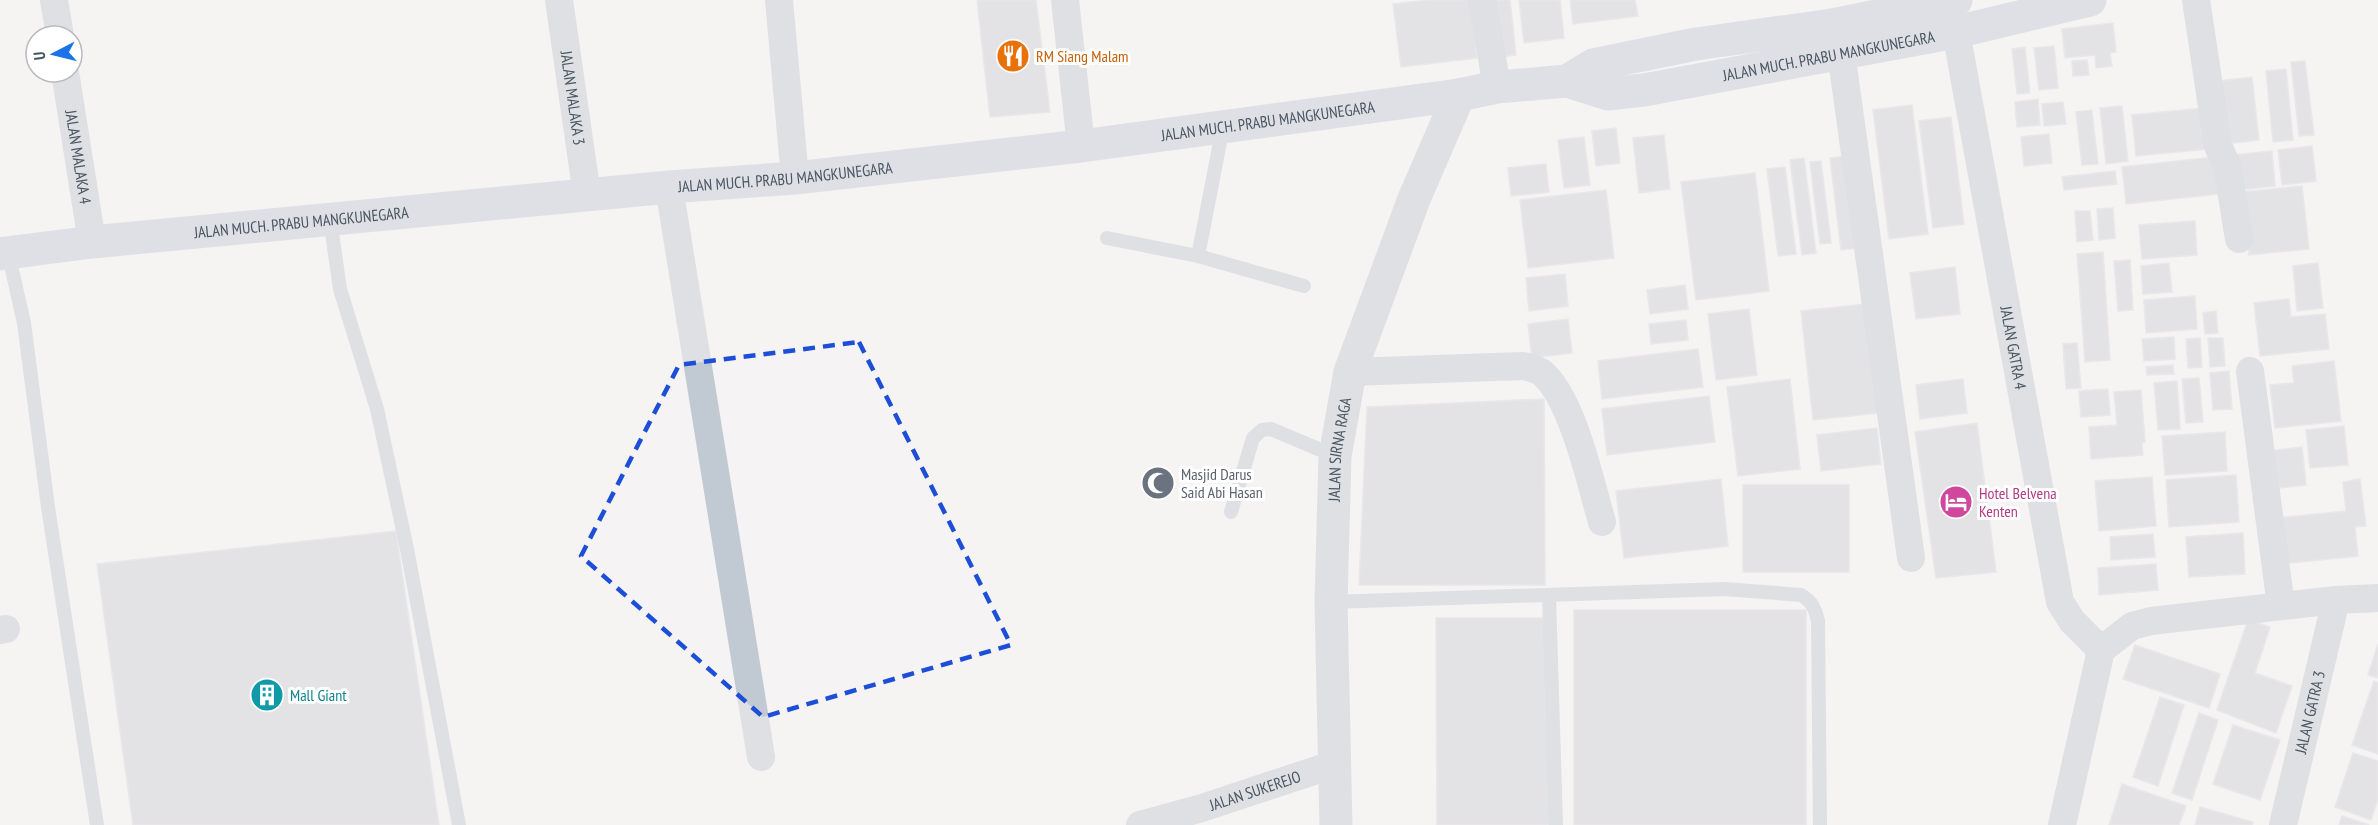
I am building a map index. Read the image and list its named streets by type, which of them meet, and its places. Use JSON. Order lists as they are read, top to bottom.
{
  "streets": {
    "main road": ["JALAN MUCH. PRABU MANGKUNEGARA"],
    "street": [
      "JALAN MALAKA 3",
      "JALAN MALAKA 4",
      "JALAN GATRA 4",
      "JALAN SIRNA RAGA",
      "JALAN GATRA 3",
      "JALAN SUKEREJO"
    ]
  },
  "crossings": [
    ["JALAN MUCH. PRABU MANGKUNEGARA", "JALAN MALAKA 3"],
    ["JALAN MUCH. PRABU MANGKUNEGARA", "JALAN MALAKA 4"],
    ["JALAN MUCH. PRABU MANGKUNEGARA", "JALAN GATRA 4"],
    ["JALAN MUCH. PRABU MANGKUNEGARA", "JALAN SIRNA RAGA"],
    ["JALAN SIRNA RAGA", "JALAN SUKEREJO"]
  ],
  "places": {
    "restaurant": ["RM Siang Malam"],
    "mosque": ["Masjid Darus Said Abi Hasan"],
    "hotel": ["Hotel Belvena Kenten"],
    "building": ["Mall Giant"]
  },
  "north": "left"
}
